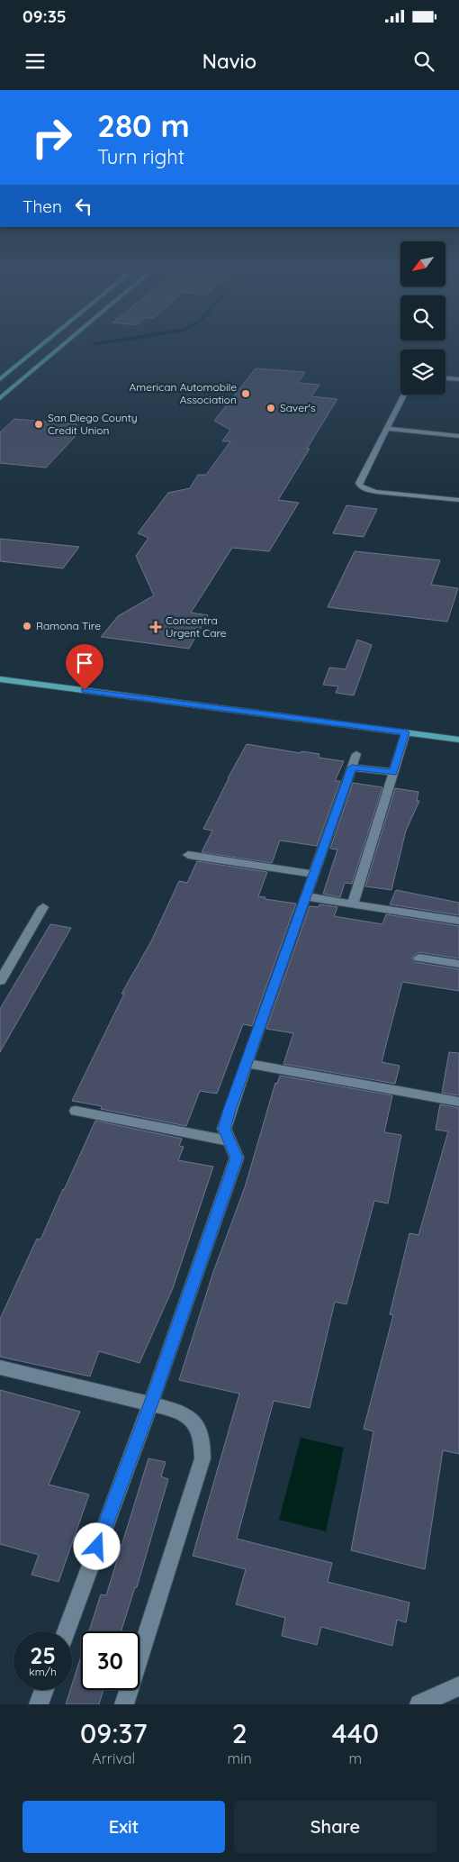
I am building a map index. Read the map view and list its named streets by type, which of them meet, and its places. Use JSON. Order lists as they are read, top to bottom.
{
  "places": {
    "other": [
      "American Automobile Association",
      "Saver's",
      "San Diego County Credit Union",
      "Ramona Tire"
    ],
    "health": ["Concentra Urgent Care"]
  },
  "north": "bottom left",
  "page": {
    "status": "09:35",
    "header": "Navio",
    "turn": ["280 m", "Turn right"],
    "then": "Then",
    "speed": "25 km/h",
    "limit": "30",
    "eta": [
      "09:37",
      "Arrival",
      "2",
      "min",
      "440",
      "m"
    ],
    "buttons": ["Exit", "Share"]
  }
}
